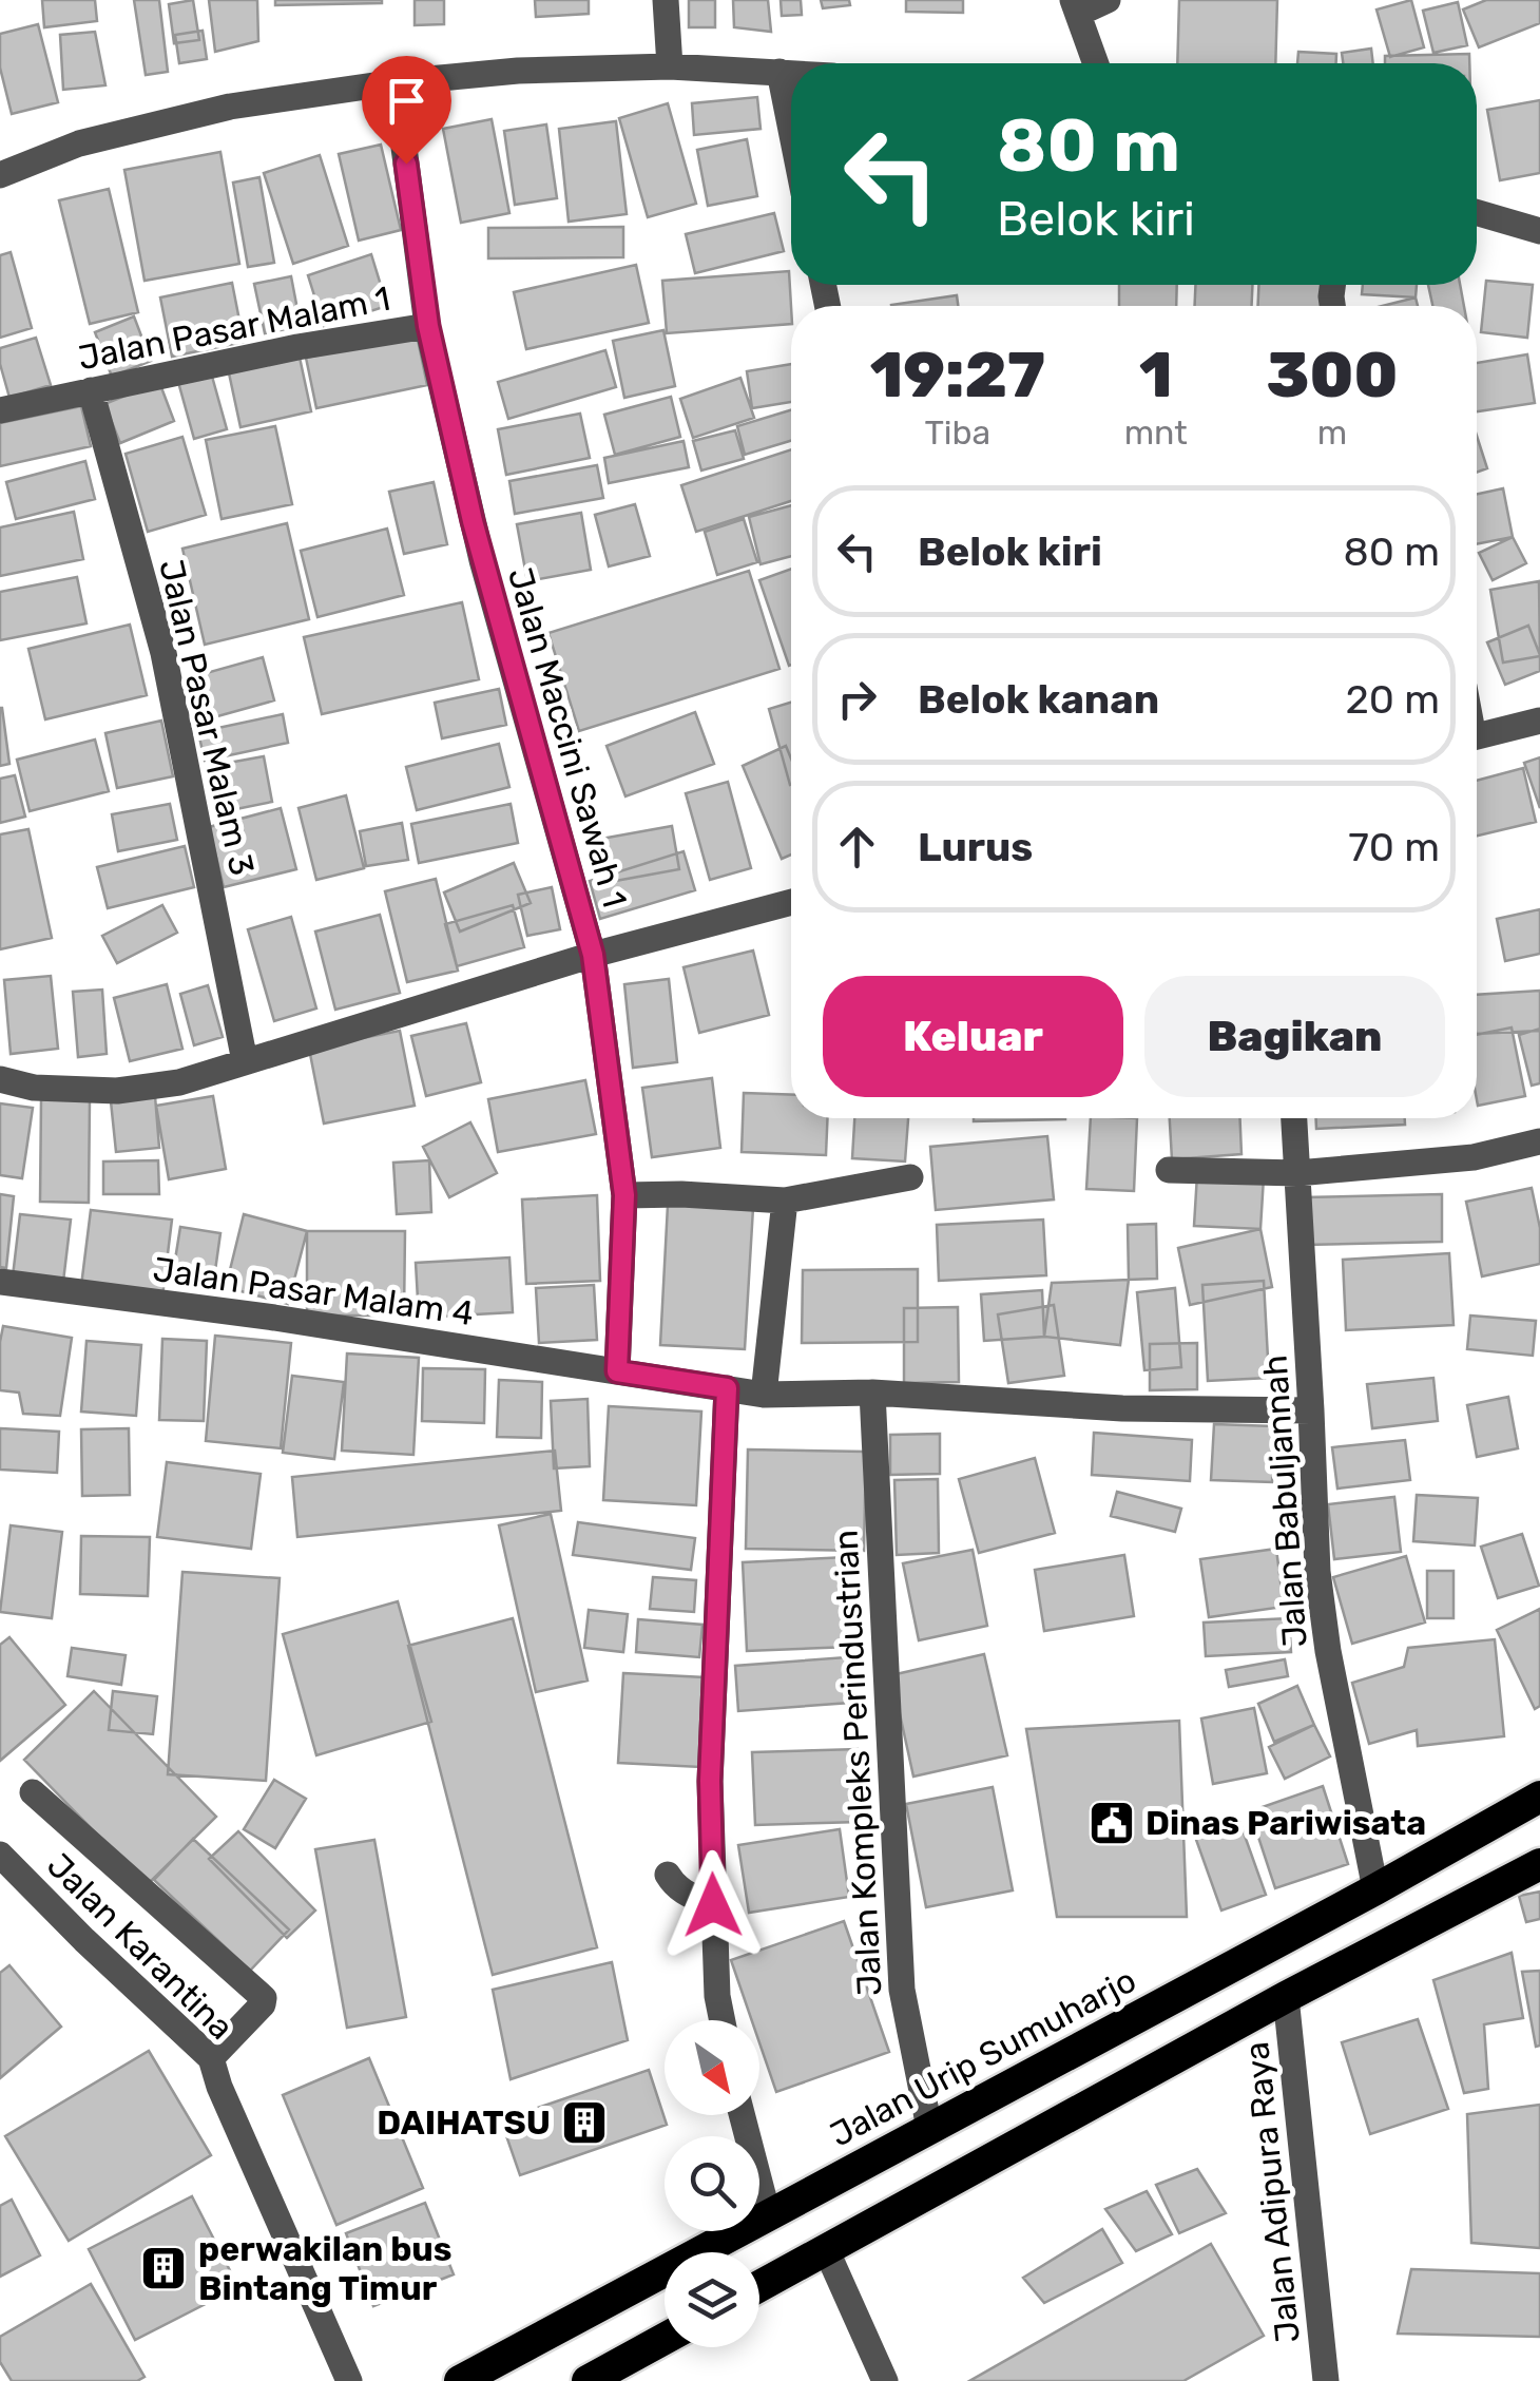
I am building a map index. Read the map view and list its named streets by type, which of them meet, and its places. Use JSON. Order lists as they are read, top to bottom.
{
  "streets": {
    "highway": ["Jalan Urip Sumuharjo"],
    "street": [
      "Jalan Pasar Malam 1",
      "Jalan Pasar Malam 3",
      "Jalan Maccini Sawah 1",
      "Jalan Pasar Malam 4",
      "Jalan Babuljannah",
      "Jalan Kompleks Perindustrian",
      "Jalan Karantina",
      "Jalan Adipura Raya"
    ]
  },
  "crossings": [
    ["Jalan Pasar Malam 1", "Jalan Pasar Malam 3"],
    ["Jalan Pasar Malam 1", "Jalan Maccini Sawah 1"],
    ["Jalan Pasar Malam 4", "Jalan Babuljannah"],
    ["Jalan Pasar Malam 4", "Jalan Kompleks Perindustrian"],
    ["Jalan Babuljannah", "Jalan Urip Sumuharjo"],
    ["Jalan Kompleks Perindustrian", "Jalan Urip Sumuharjo"]
  ],
  "places": {
    "public building": ["Dinas Pariwisata"],
    "building": ["DAIHATSU", "perwakilan bus Bintang Timur"]
  },
  "north": "bottom right",
  "page": {
    "turn": ["80 m", "Belok kiri"],
    "eta": [
      "19:27",
      "Tiba",
      "1",
      "mnt",
      "300",
      "m"
    ],
    "list": [
      {
        "name": "Belok kiri",
        "value": "80 m"
      },
      {
        "name": "Belok kanan",
        "value": "20 m"
      },
      {
        "name": "Lurus",
        "value": "70 m"
      }
    ],
    "buttons": ["Keluar", "Bagikan"]
  }
}
